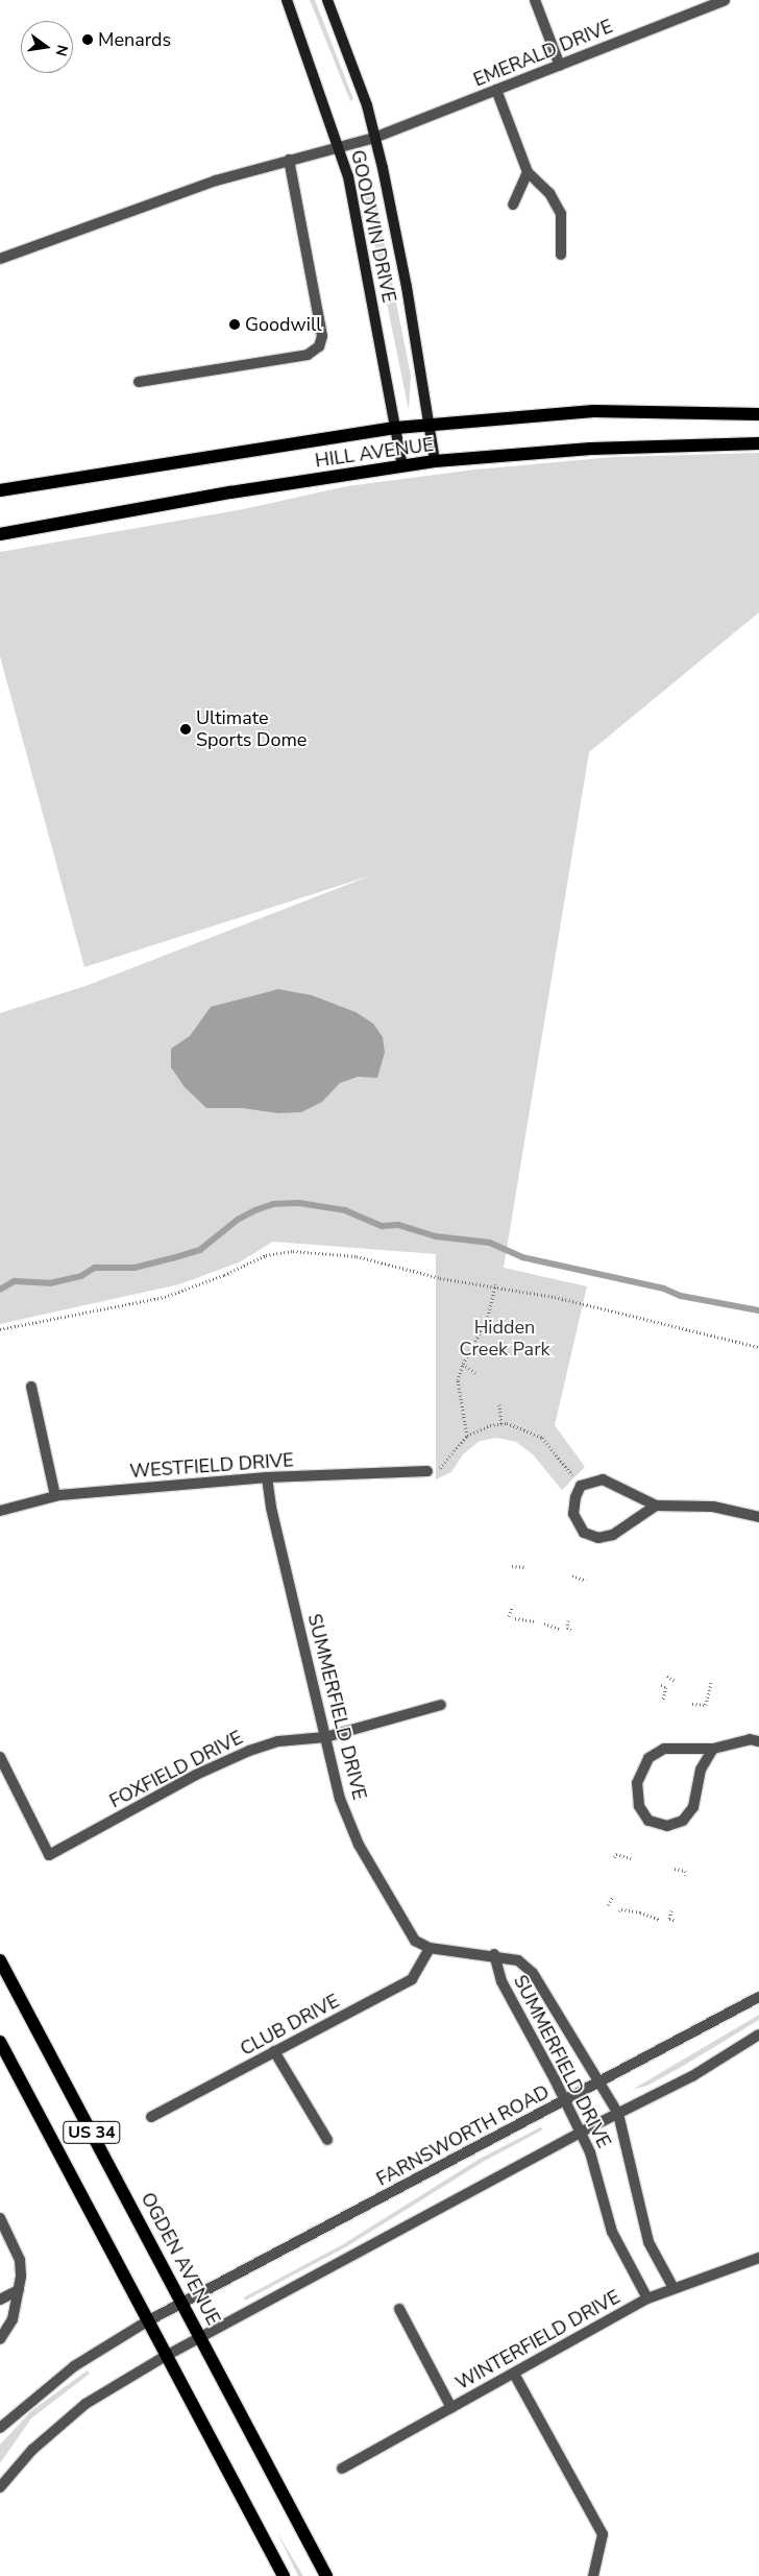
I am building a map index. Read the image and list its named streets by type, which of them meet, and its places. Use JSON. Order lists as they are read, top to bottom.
{
  "streets": {
    "main road": ["HILL AVENUE", "US 34", "OGDEN AVENUE"],
    "street": [
      "EMERALD DRIVE",
      "GOODWIN DRIVE",
      "WESTFIELD DRIVE",
      "SUMMERFIELD DRIVE",
      "FOXFIELD DRIVE",
      "CLUB DRIVE",
      "FARNSWORTH ROAD",
      "WINTERFIELD DRIVE"
    ]
  },
  "crossings": [
    ["EMERALD DRIVE", "GOODWIN DRIVE"],
    ["GOODWIN DRIVE", "HILL AVENUE"],
    ["WESTFIELD DRIVE", "SUMMERFIELD DRIVE"],
    ["SUMMERFIELD DRIVE", "FOXFIELD DRIVE"],
    ["SUMMERFIELD DRIVE", "CLUB DRIVE"],
    ["SUMMERFIELD DRIVE", "FARNSWORTH ROAD"],
    ["SUMMERFIELD DRIVE", "WINTERFIELD DRIVE"],
    ["US 34", "FARNSWORTH ROAD"],
    ["FARNSWORTH ROAD", "OGDEN AVENUE"]
  ],
  "parks": ["Hidden Creek Park"],
  "places": ["Menards", "Goodwill", "Ultimate Sports Dome"],
  "north": "right"
}
